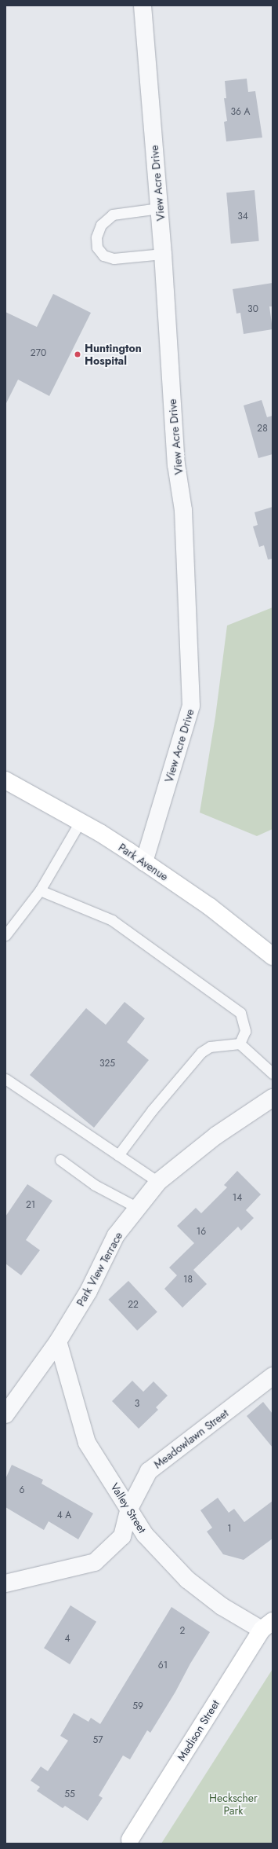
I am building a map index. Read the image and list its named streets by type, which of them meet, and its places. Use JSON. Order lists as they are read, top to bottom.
{
  "streets": {
    "main road": ["Park Avenue", "Madison Street"],
    "street": [
      "View Acre Drive",
      "Park View Terrace",
      "Meadowlawn Street",
      "Valley Street"
    ]
  },
  "crossings": [
    ["View Acre Drive", "Park Avenue"],
    ["Park View Terrace", "Valley Street"],
    ["Meadowlawn Street", "Valley Street"],
    ["Valley Street", "Madison Street"]
  ],
  "parks": ["Heckscher Park"],
  "places": ["Huntington Hospital"],
  "house_numbers": [
    "36 A",
    "34",
    "30",
    "270",
    "28",
    "325",
    "14",
    "21",
    "16",
    "18",
    "22",
    "3",
    "6",
    "4 A",
    "1",
    "2",
    "4",
    "61",
    "59",
    "57",
    "55"
  ]
}
